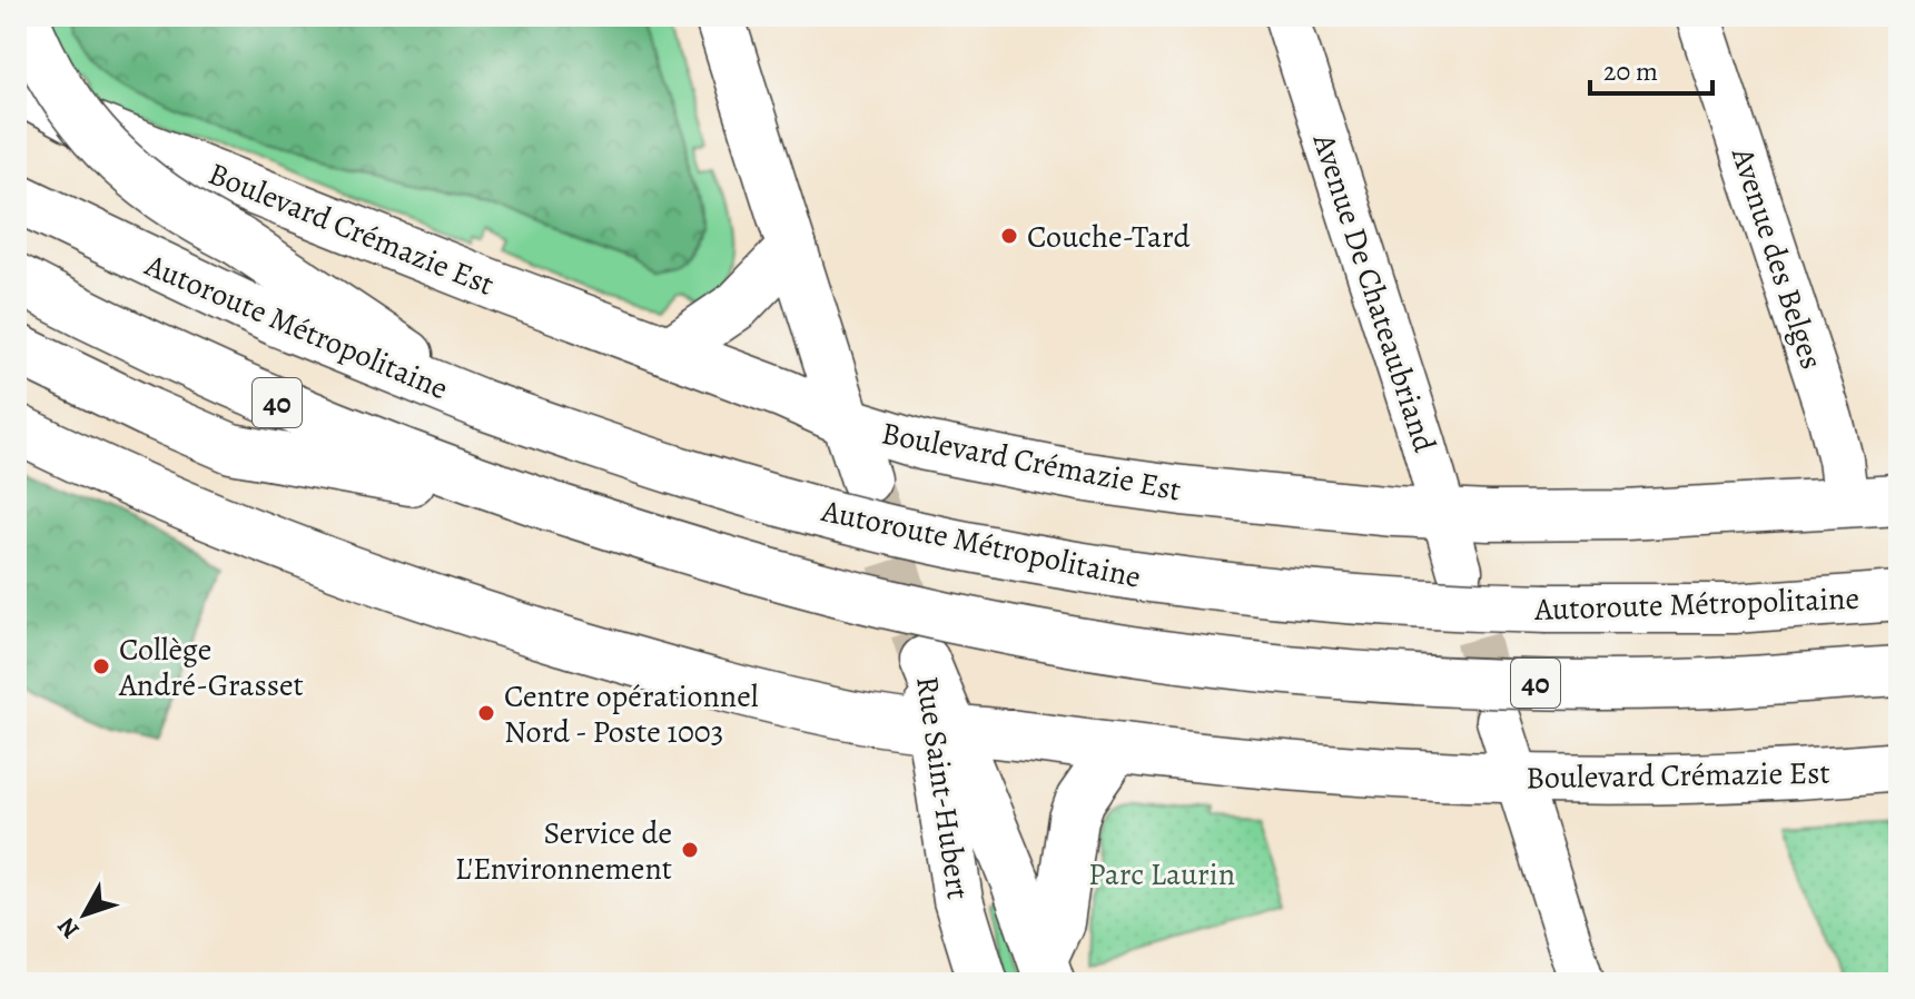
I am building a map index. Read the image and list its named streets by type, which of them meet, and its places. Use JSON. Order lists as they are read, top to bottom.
{
  "streets": {
    "main road": [
      "Boulevard Crémazie Est",
      "Autoroute Métropolitaine",
      "40",
      "Rue Saint-Hubert"
    ],
    "street": ["Avenue des Belges", "Avenue De Chateaubriand"]
  },
  "crossings": [
    ["Boulevard Crémazie Est", "Avenue des Belges"],
    ["Boulevard Crémazie Est", "Avenue De Chateaubriand"],
    ["Boulevard Crémazie Est", "Rue Saint-Hubert"]
  ],
  "parks": ["Parc Laurin"],
  "places": [
    "Couche-Tard",
    "Collège André-Grasset",
    "Centre opérationnel Nord - Poste 1003",
    "Service de L'Environnement"
  ],
  "scale_bar": "20 m",
  "north": "bottom left"
}
